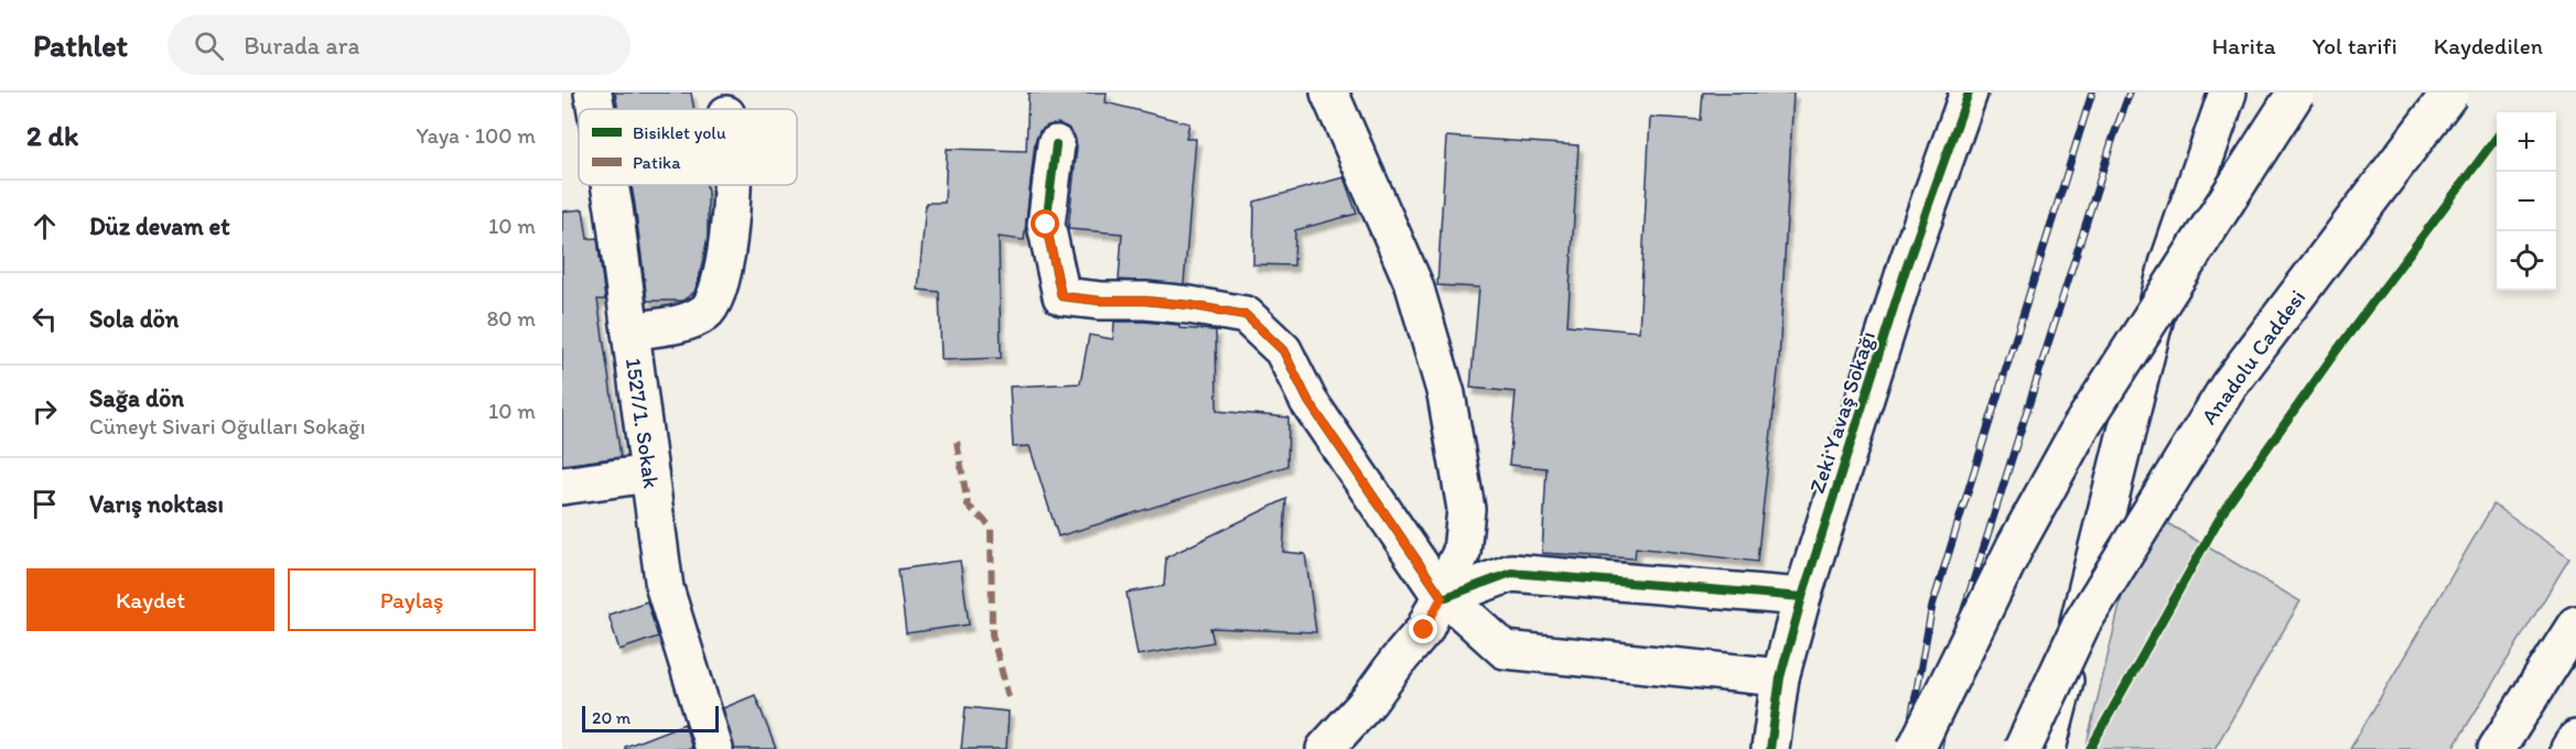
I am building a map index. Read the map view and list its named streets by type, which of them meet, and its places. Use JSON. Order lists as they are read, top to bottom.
{
  "streets": {
    "main road": ["Anadolu Caddesi", "Zeki Yavaş Sokağı", "1527/1. Sokak"]
  },
  "legend": ["Bisiklet yolu", "Patika"],
  "scale_bar": "20 m",
  "page": {
    "header": "Pathlet",
    "search": "Burada ara",
    "nav": ["Harita", "Yol tarifi", "Kaydedilen"],
    "heading": ["2 dk", "Yaya · 100 m"],
    "map_buttons": ["+", "−"],
    "list": [
      ["Düz devam et", "10 m"],
      ["Sola dön", "80 m"],
      ["Sağa dön", "Cüneyt Sivari Oğulları Sokağı", "10 m"],
      "Varış noktası"
    ],
    "buttons": ["Kaydet", "Paylaş"],
    "scale": "20 m"
  }
}
